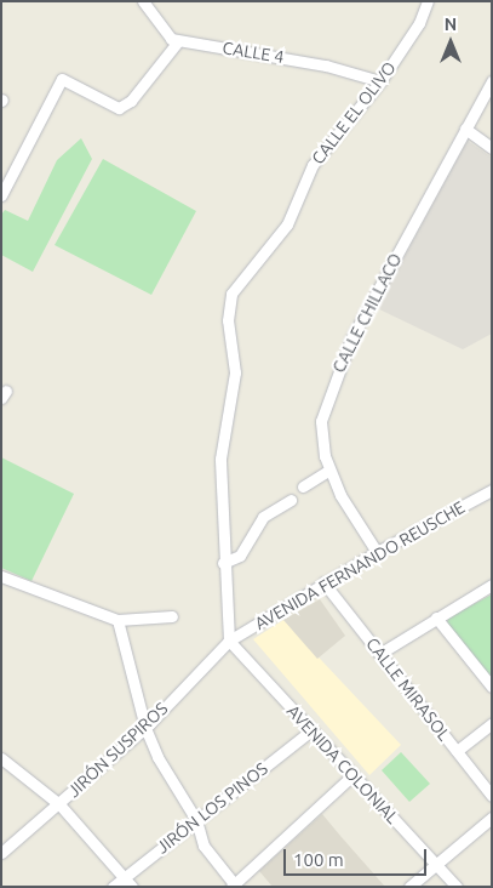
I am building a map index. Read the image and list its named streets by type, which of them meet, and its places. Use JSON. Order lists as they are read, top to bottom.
{
  "streets": {
    "street": [
      "CALLE 4",
      "CALLE EL OLIVO",
      "CALLE CHILLACO",
      "AVENIDA FERNANDO REUSCHE",
      "CALLE MIRASOL",
      "JIRÓN SUSPIROS",
      "AVENIDA COLONIAL",
      "JIRÓN LOS PINOS"
    ]
  },
  "crossings": [
    ["CALLE 4", "CALLE EL OLIVO"],
    ["CALLE EL OLIVO", "AVENIDA FERNANDO REUSCHE"],
    ["CALLE EL OLIVO", "JIRÓN SUSPIROS"],
    ["CALLE EL OLIVO", "AVENIDA COLONIAL"],
    ["CALLE CHILLACO", "AVENIDA FERNANDO REUSCHE"],
    ["AVENIDA FERNANDO REUSCHE", "CALLE MIRASOL"],
    ["AVENIDA FERNANDO REUSCHE", "JIRÓN SUSPIROS"],
    ["AVENIDA FERNANDO REUSCHE", "AVENIDA COLONIAL"],
    ["JIRÓN SUSPIROS", "AVENIDA COLONIAL"],
    ["AVENIDA COLONIAL", "JIRÓN LOS PINOS"]
  ],
  "scale_bar": "100 m",
  "north": "top"
}
